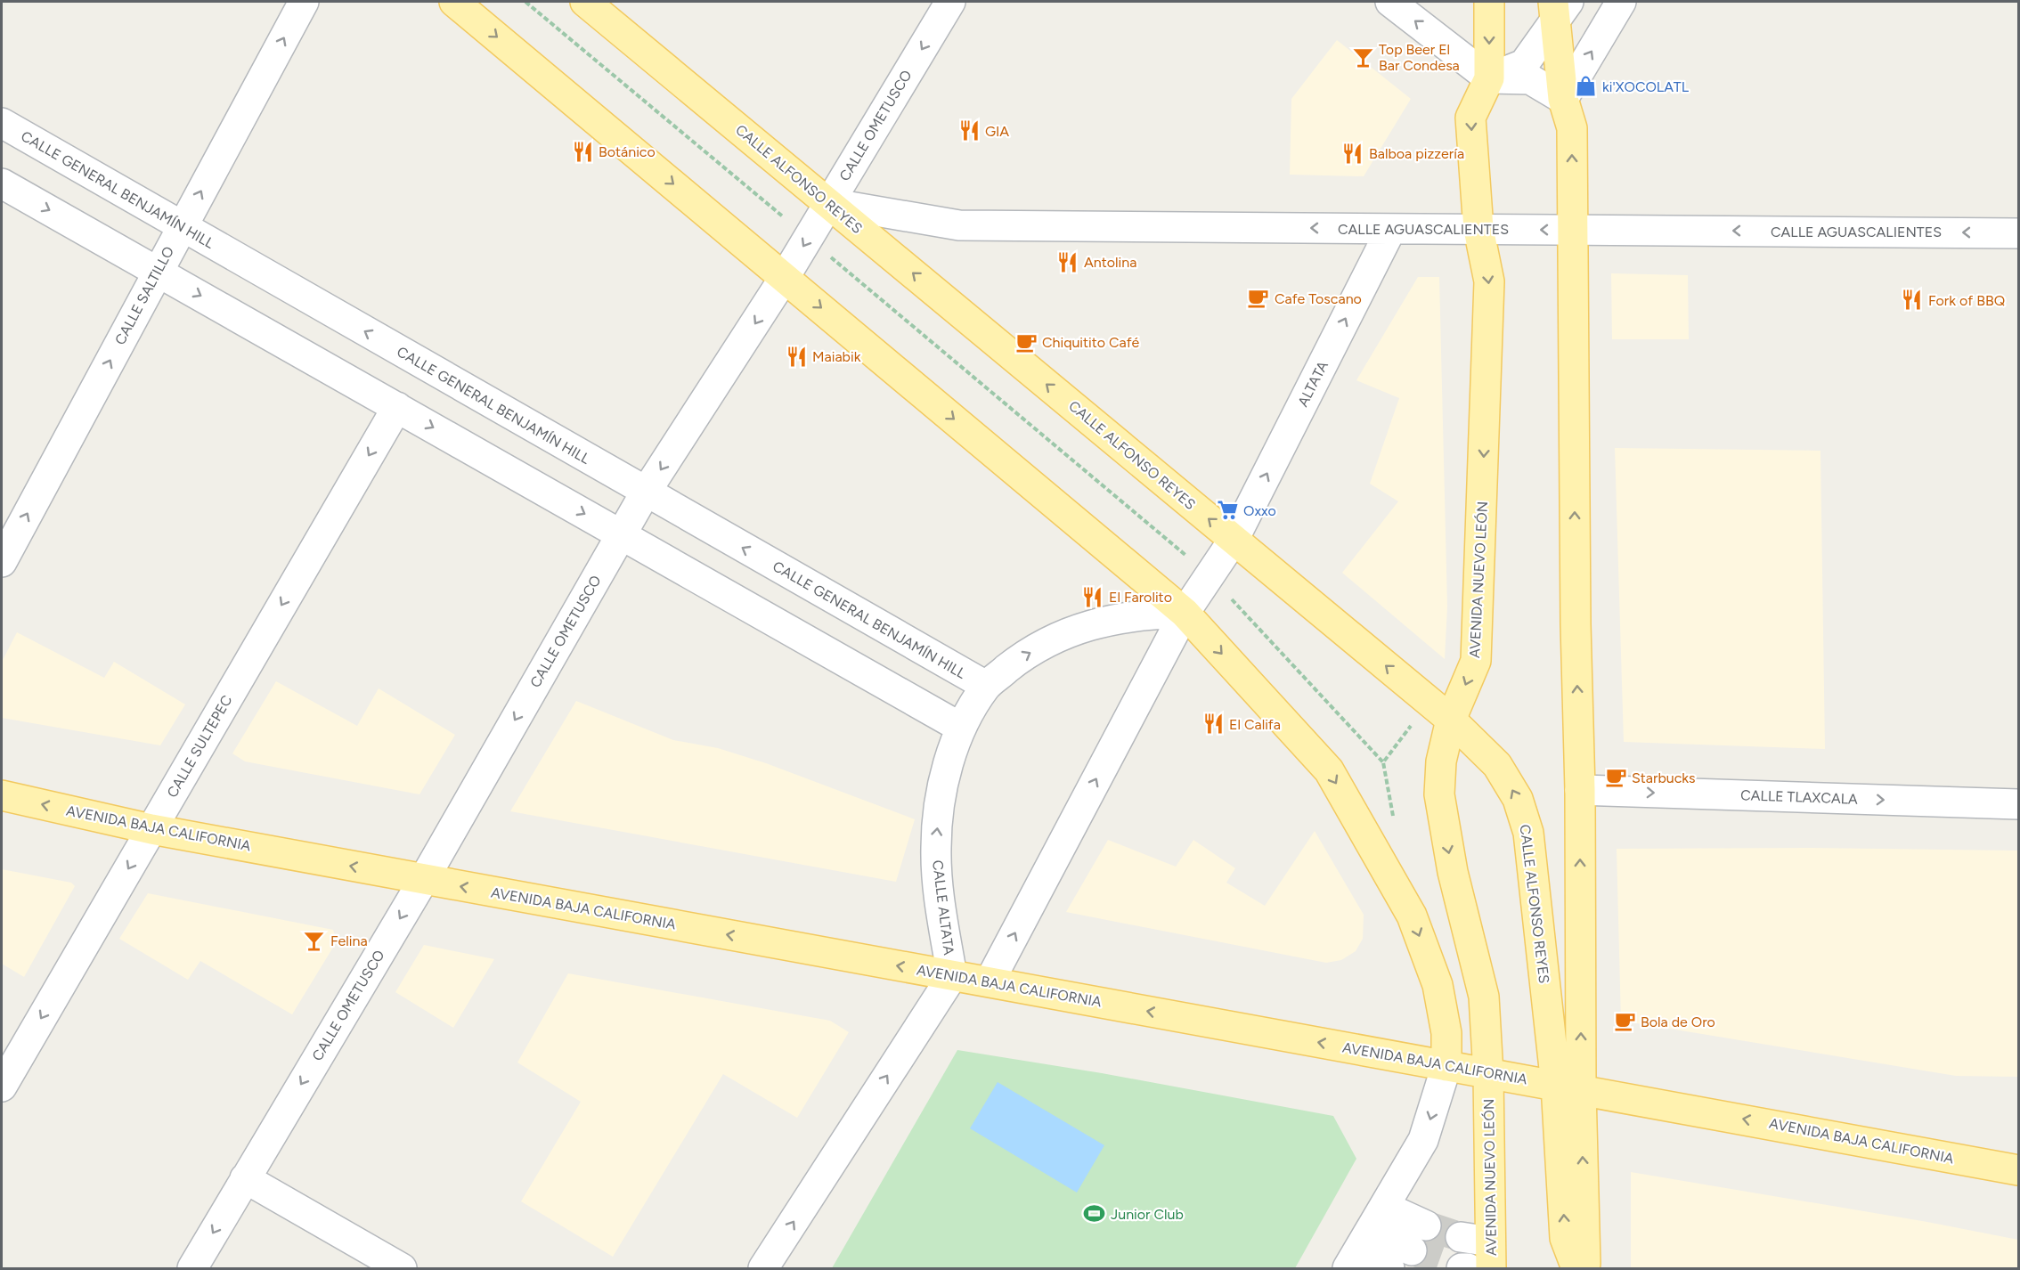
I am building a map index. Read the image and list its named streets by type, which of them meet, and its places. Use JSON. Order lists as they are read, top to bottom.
{
  "streets": {
    "main road": ["CALLE ALFONSO REYES", "AVENIDA NUEVO LEÓN", "AVENIDA BAJA CALIFORNIA"],
    "street": [
      "CALLE OMETUSCO",
      "CALLE GENERAL BENJAMÍN HILL",
      "CALLE AGUASCALIENTES",
      "CALLE SALTILLO",
      "ALTATA",
      "CALLE SULTEPEC",
      "CALLE TLAXCALA",
      "CALLE ALTATA"
    ]
  },
  "crossings": [
    ["CALLE OMETUSCO", "CALLE ALFONSO REYES"],
    ["CALLE OMETUSCO", "CALLE GENERAL BENJAMÍN HILL"],
    ["CALLE OMETUSCO", "CALLE AGUASCALIENTES"],
    ["CALLE OMETUSCO", "AVENIDA BAJA CALIFORNIA"],
    ["CALLE ALFONSO REYES", "CALLE AGUASCALIENTES"],
    ["CALLE ALFONSO REYES", "ALTATA"],
    ["CALLE ALFONSO REYES", "AVENIDA NUEVO LEÓN"],
    ["CALLE ALFONSO REYES", "AVENIDA BAJA CALIFORNIA"],
    ["CALLE GENERAL BENJAMÍN HILL", "CALLE SALTILLO"],
    ["CALLE GENERAL BENJAMÍN HILL", "CALLE ALTATA"],
    ["CALLE AGUASCALIENTES", "ALTATA"],
    ["CALLE AGUASCALIENTES", "AVENIDA NUEVO LEÓN"],
    ["ALTATA", "CALLE ALTATA"],
    ["AVENIDA NUEVO LEÓN", "AVENIDA BAJA CALIFORNIA"],
    ["CALLE SULTEPEC", "AVENIDA BAJA CALIFORNIA"],
    ["AVENIDA BAJA CALIFORNIA", "CALLE ALTATA"]
  ],
  "one_way": [
    "CALLE OMETUSCO",
    "CALLE AGUASCALIENTES",
    "CALLE SALTILLO",
    "ALTATA",
    "CALLE SULTEPEC",
    "CALLE TLAXCALA",
    "AVENIDA BAJA CALIFORNIA"
  ],
  "places": {
    "bar": ["Top Beer El Bar Condesa", "Felina"],
    "shop": ["ki'XOCOLATL"],
    "restaurant": [
      "GIA",
      "Botánico",
      "Balboa pizzería",
      "Antolina",
      "Fork of BBQ",
      "Maiabik",
      "El Farolito",
      "El Califa"
    ],
    "cafe": [
      "Cafe Toscano",
      "Chiquitito Café",
      "Starbucks",
      "Bola de Oro"
    ],
    "supermarket": ["Oxxo"],
    "sports": ["Junior Club"]
  }
}
